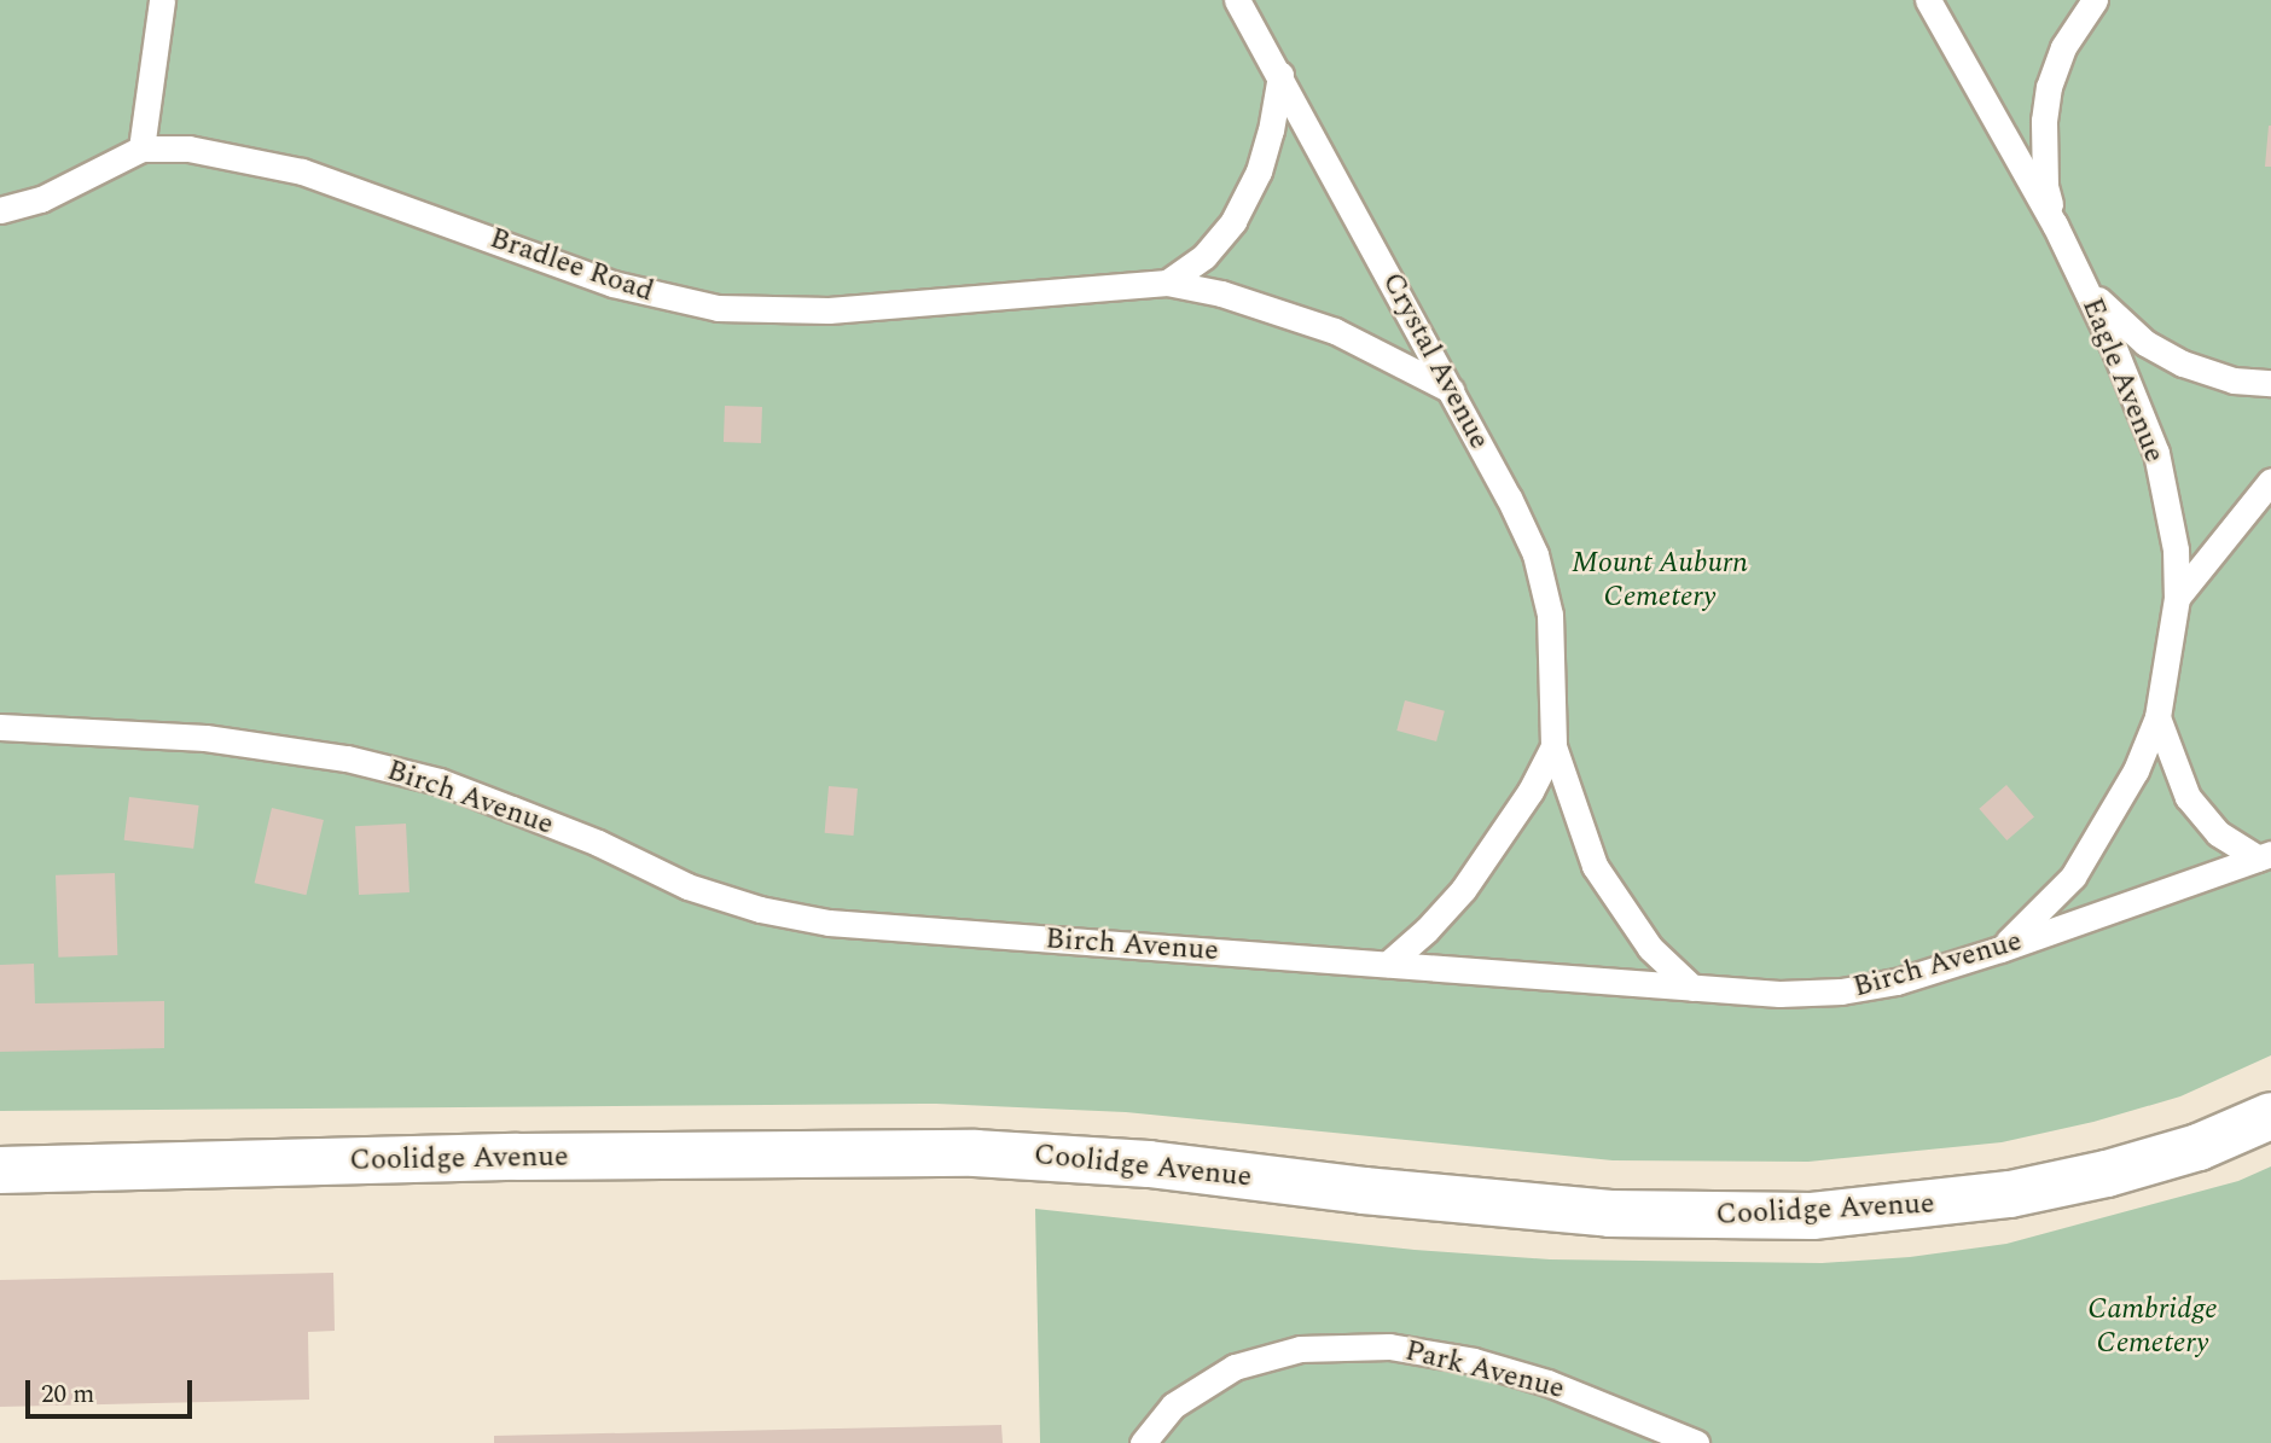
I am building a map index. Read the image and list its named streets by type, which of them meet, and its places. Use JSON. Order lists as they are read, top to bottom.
{
  "streets": {
    "street": ["Coolidge Avenue"],
    "lane": [
      "Bradlee Road",
      "Crystal Avenue",
      "Eagle Avenue",
      "Birch Avenue",
      "Park Avenue"
    ]
  },
  "crossings": [
    ["Bradlee Road", "Crystal Avenue"],
    ["Crystal Avenue", "Birch Avenue"],
    ["Eagle Avenue", "Birch Avenue"]
  ],
  "parks": ["Mount Auburn Cemetery", "Cambridge Cemetery"],
  "scale_bar": "20 m"
}
